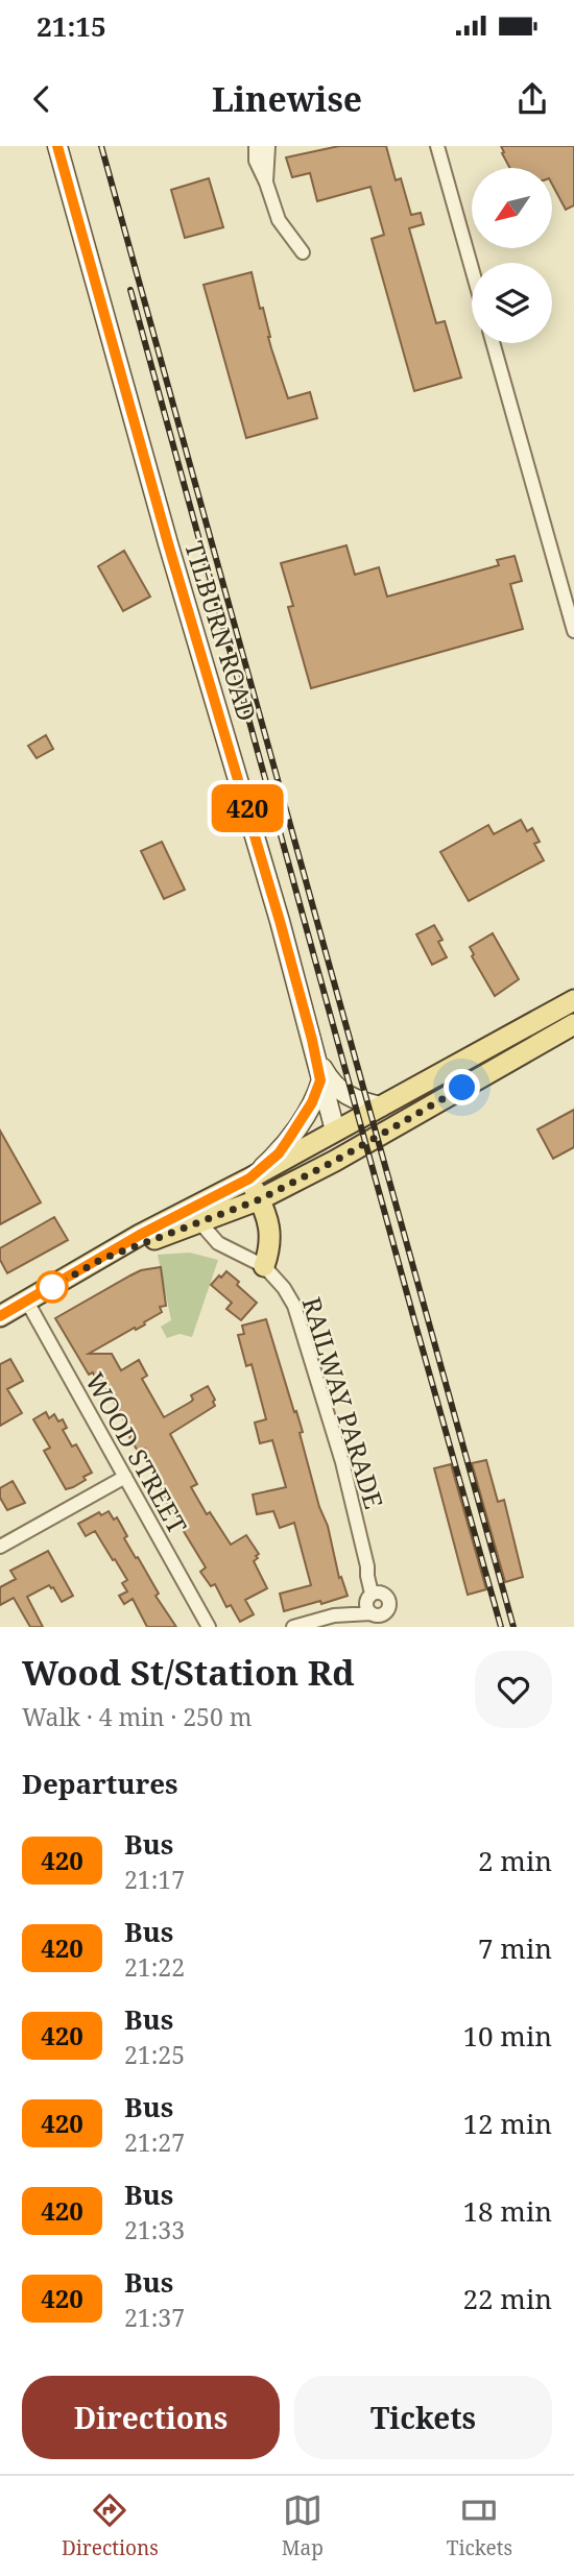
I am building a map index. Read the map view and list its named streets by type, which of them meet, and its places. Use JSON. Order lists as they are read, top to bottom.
{
  "streets": {
    "street": ["TILBURN ROAD", "RAILWAY PARADE", "WOOD STREET"]
  },
  "lines": ["bus line 420"],
  "north": "bottom left",
  "page": {
    "status": "21:15",
    "header": "Linewise",
    "on_map": "420",
    "heading": [
      ["Wood St/Station Rd", "Walk · 4 min · 250 m"],
      "Departures"
    ],
    "list": [
      {
        "mark": "420",
        "name": "Bus",
        "note": "21:17",
        "value": "2 min"
      },
      {
        "mark": "420",
        "name": "Bus",
        "note": "21:22",
        "value": "7 min"
      },
      {
        "mark": "420",
        "name": "Bus",
        "note": "21:25",
        "value": "10 min"
      },
      {
        "mark": "420",
        "name": "Bus",
        "note": "21:27",
        "value": "12 min"
      },
      {
        "mark": "420",
        "name": "Bus",
        "note": "21:33",
        "value": "18 min"
      },
      {
        "mark": "420",
        "name": "Bus",
        "note": "21:37",
        "value": "22 min"
      }
    ],
    "buttons": ["Directions", "Tickets"],
    "tabs": ["Directions", "Map", "Tickets"]
  }
}
